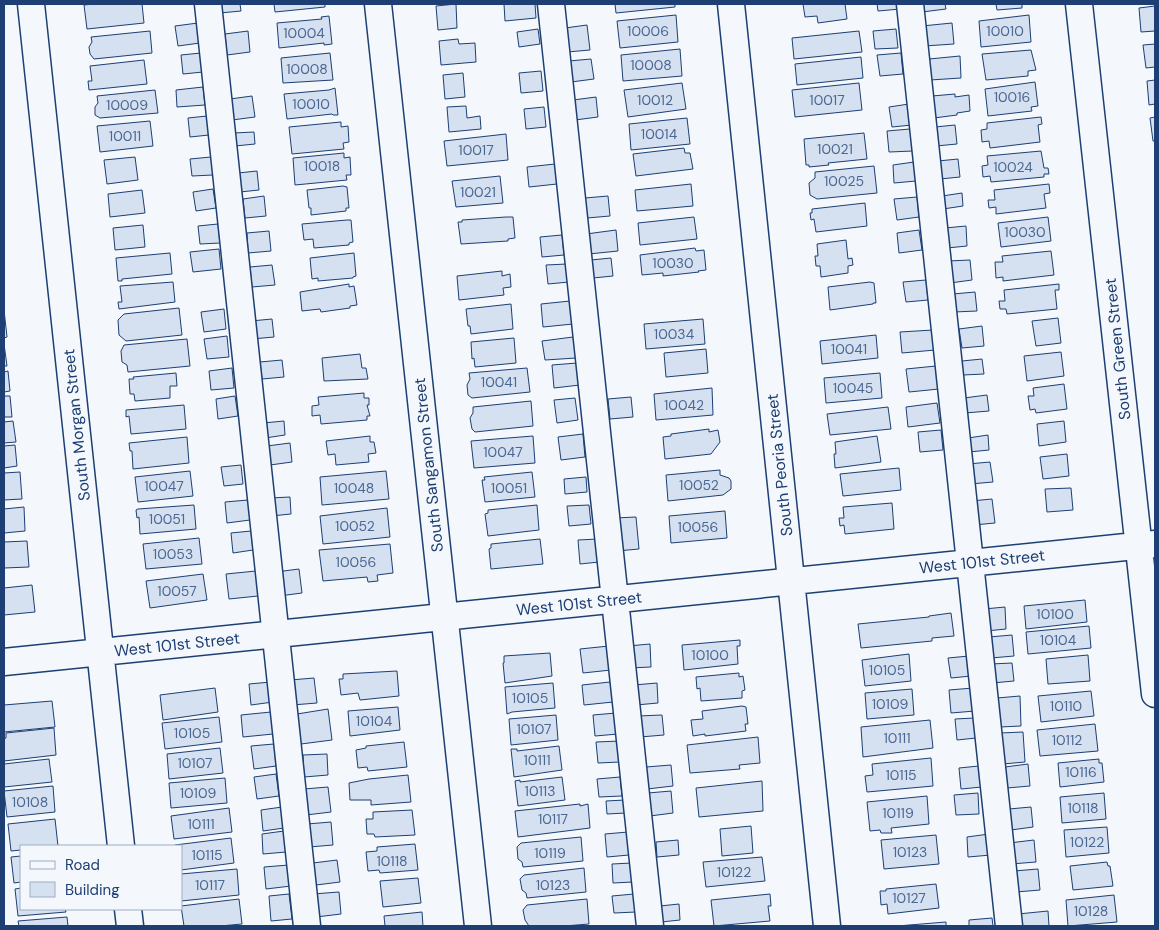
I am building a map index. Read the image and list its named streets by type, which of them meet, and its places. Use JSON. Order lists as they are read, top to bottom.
{
  "streets": {
    "street": [
      "South Green Street",
      "South Morgan Street",
      "South Sangamon Street",
      "South Peoria Street",
      "West 101st Street"
    ]
  },
  "crossings": [
    ["South Green Street", "West 101st Street"],
    ["South Morgan Street", "West 101st Street"],
    ["South Sangamon Street", "West 101st Street"],
    ["South Peoria Street", "West 101st Street"]
  ],
  "house_numbers": [
    "10006",
    "10010",
    "10004",
    "10008",
    "10008",
    "10016",
    "10012",
    "10017",
    "10010",
    "10009",
    "10014",
    "10011",
    "10021",
    "10017",
    "10018",
    "10024",
    "10025",
    "10021",
    "10030",
    "10030",
    "10034",
    "10041",
    "10041",
    "10045",
    "10042",
    "10047",
    "10052",
    "10047",
    "10048",
    "10051",
    "10051",
    "10052",
    "10056",
    "10053",
    "10056",
    "10057",
    "10100",
    "10104",
    "10100",
    "10105",
    "10105",
    "10109",
    "10110",
    "10104",
    "10107",
    "10105",
    "10111",
    "10112",
    "10111",
    "10107",
    "10116",
    "10115",
    "10113",
    "10109",
    "10108",
    "10118",
    "10119",
    "10117",
    "10111",
    "10122",
    "10123",
    "10119",
    "10115",
    "10118",
    "10122",
    "10117",
    "10123",
    "10127",
    "10128"
  ],
  "legend": ["Road", "Building"]
}
